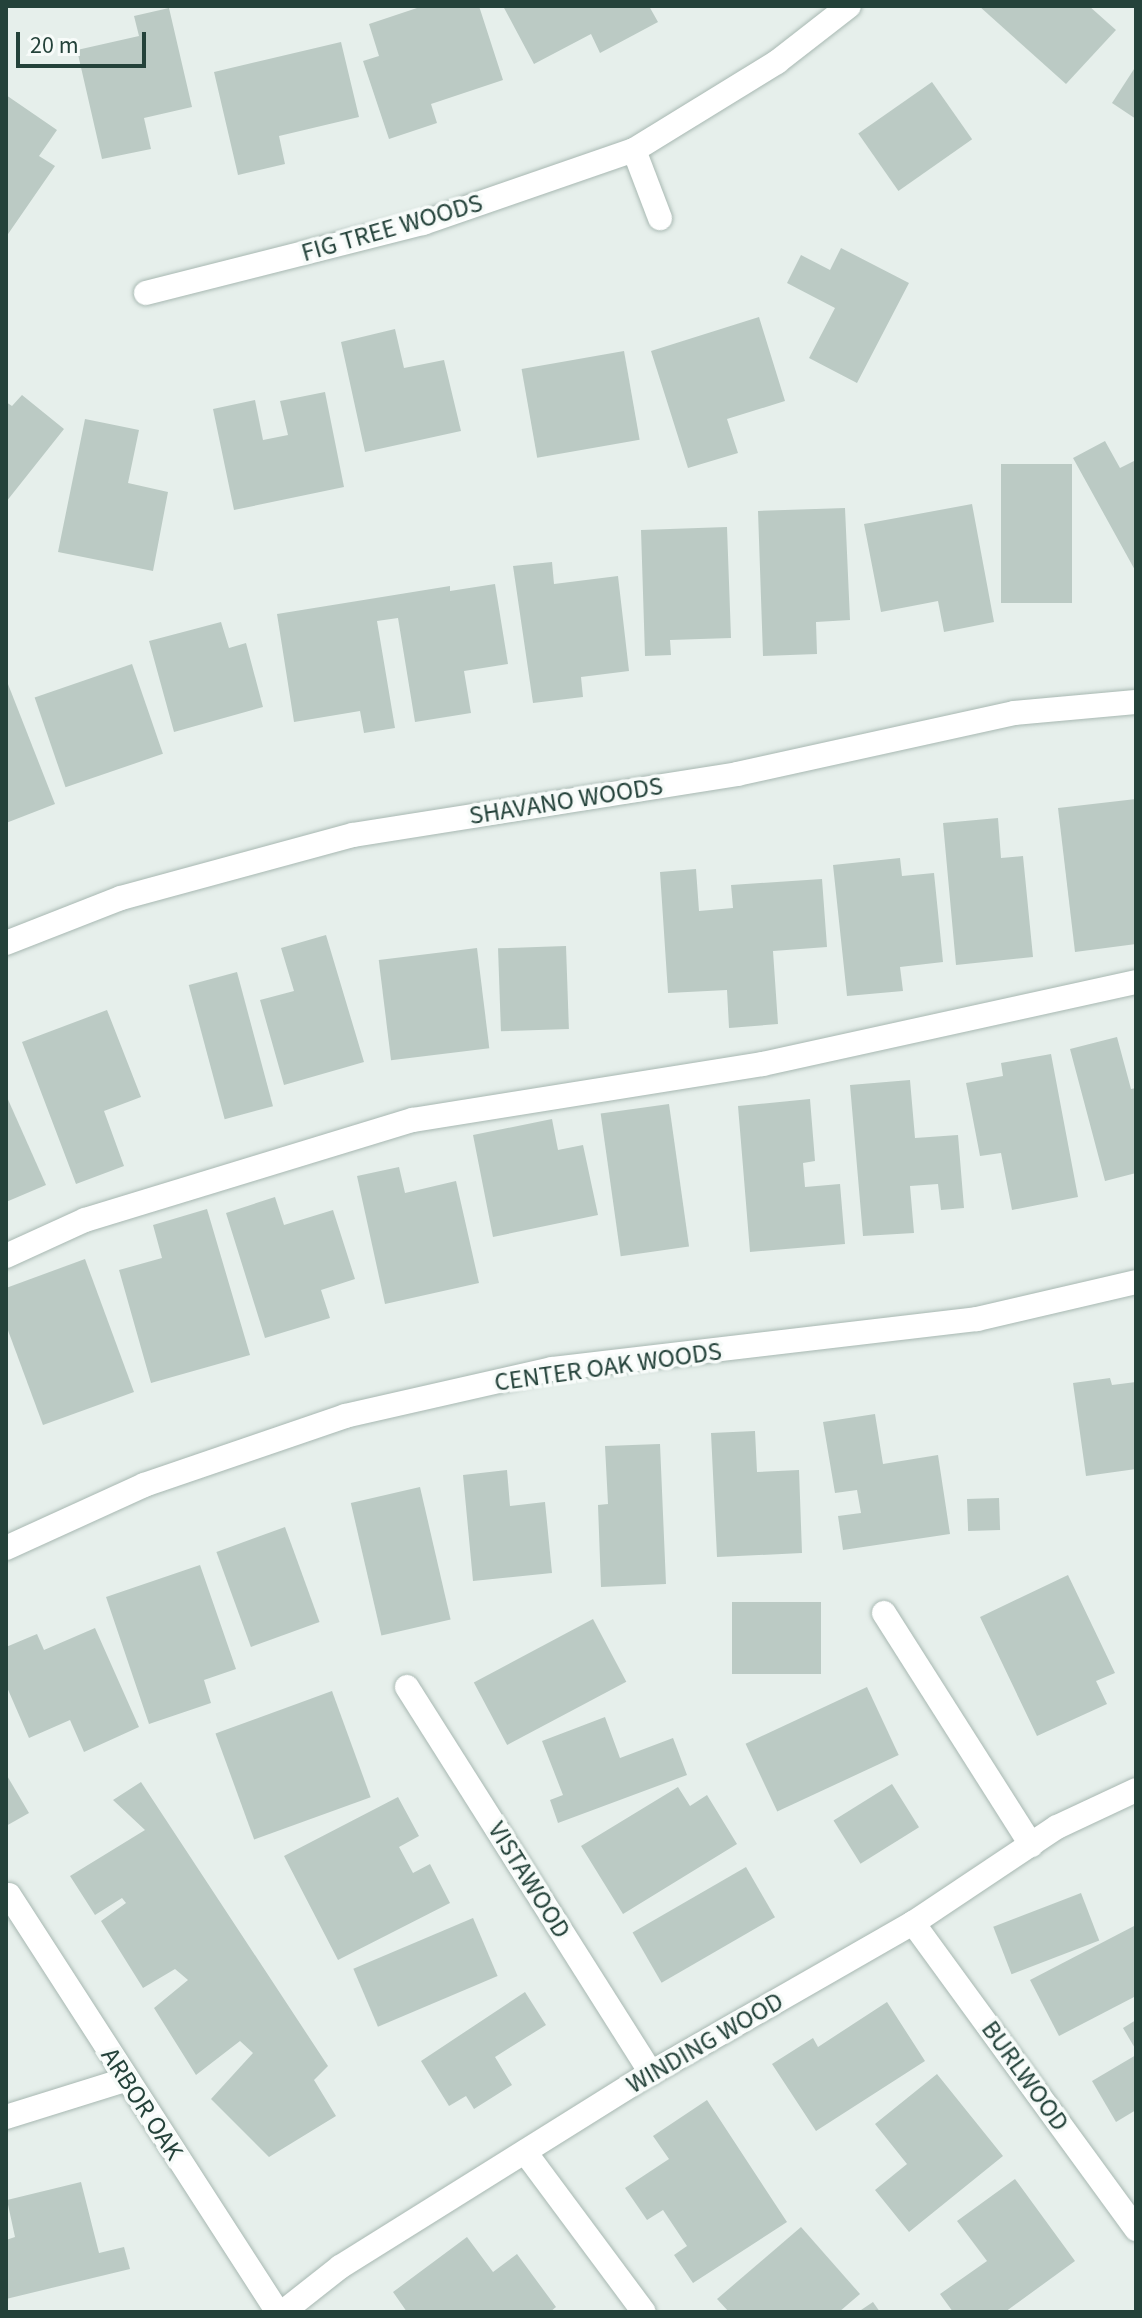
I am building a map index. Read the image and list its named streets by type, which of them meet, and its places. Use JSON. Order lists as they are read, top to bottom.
{
  "streets": {
    "street": [
      "FIG TREE WOODS",
      "SHAVANO WOODS",
      "CENTER OAK WOODS",
      "VISTAWOOD",
      "WINDING WOOD",
      "BURLWOOD",
      "ARBOR OAK"
    ]
  },
  "crossings": [
    ["VISTAWOOD", "WINDING WOOD"],
    ["WINDING WOOD", "BURLWOOD"],
    ["WINDING WOOD", "ARBOR OAK"]
  ],
  "scale_bar": "20 m"
}
